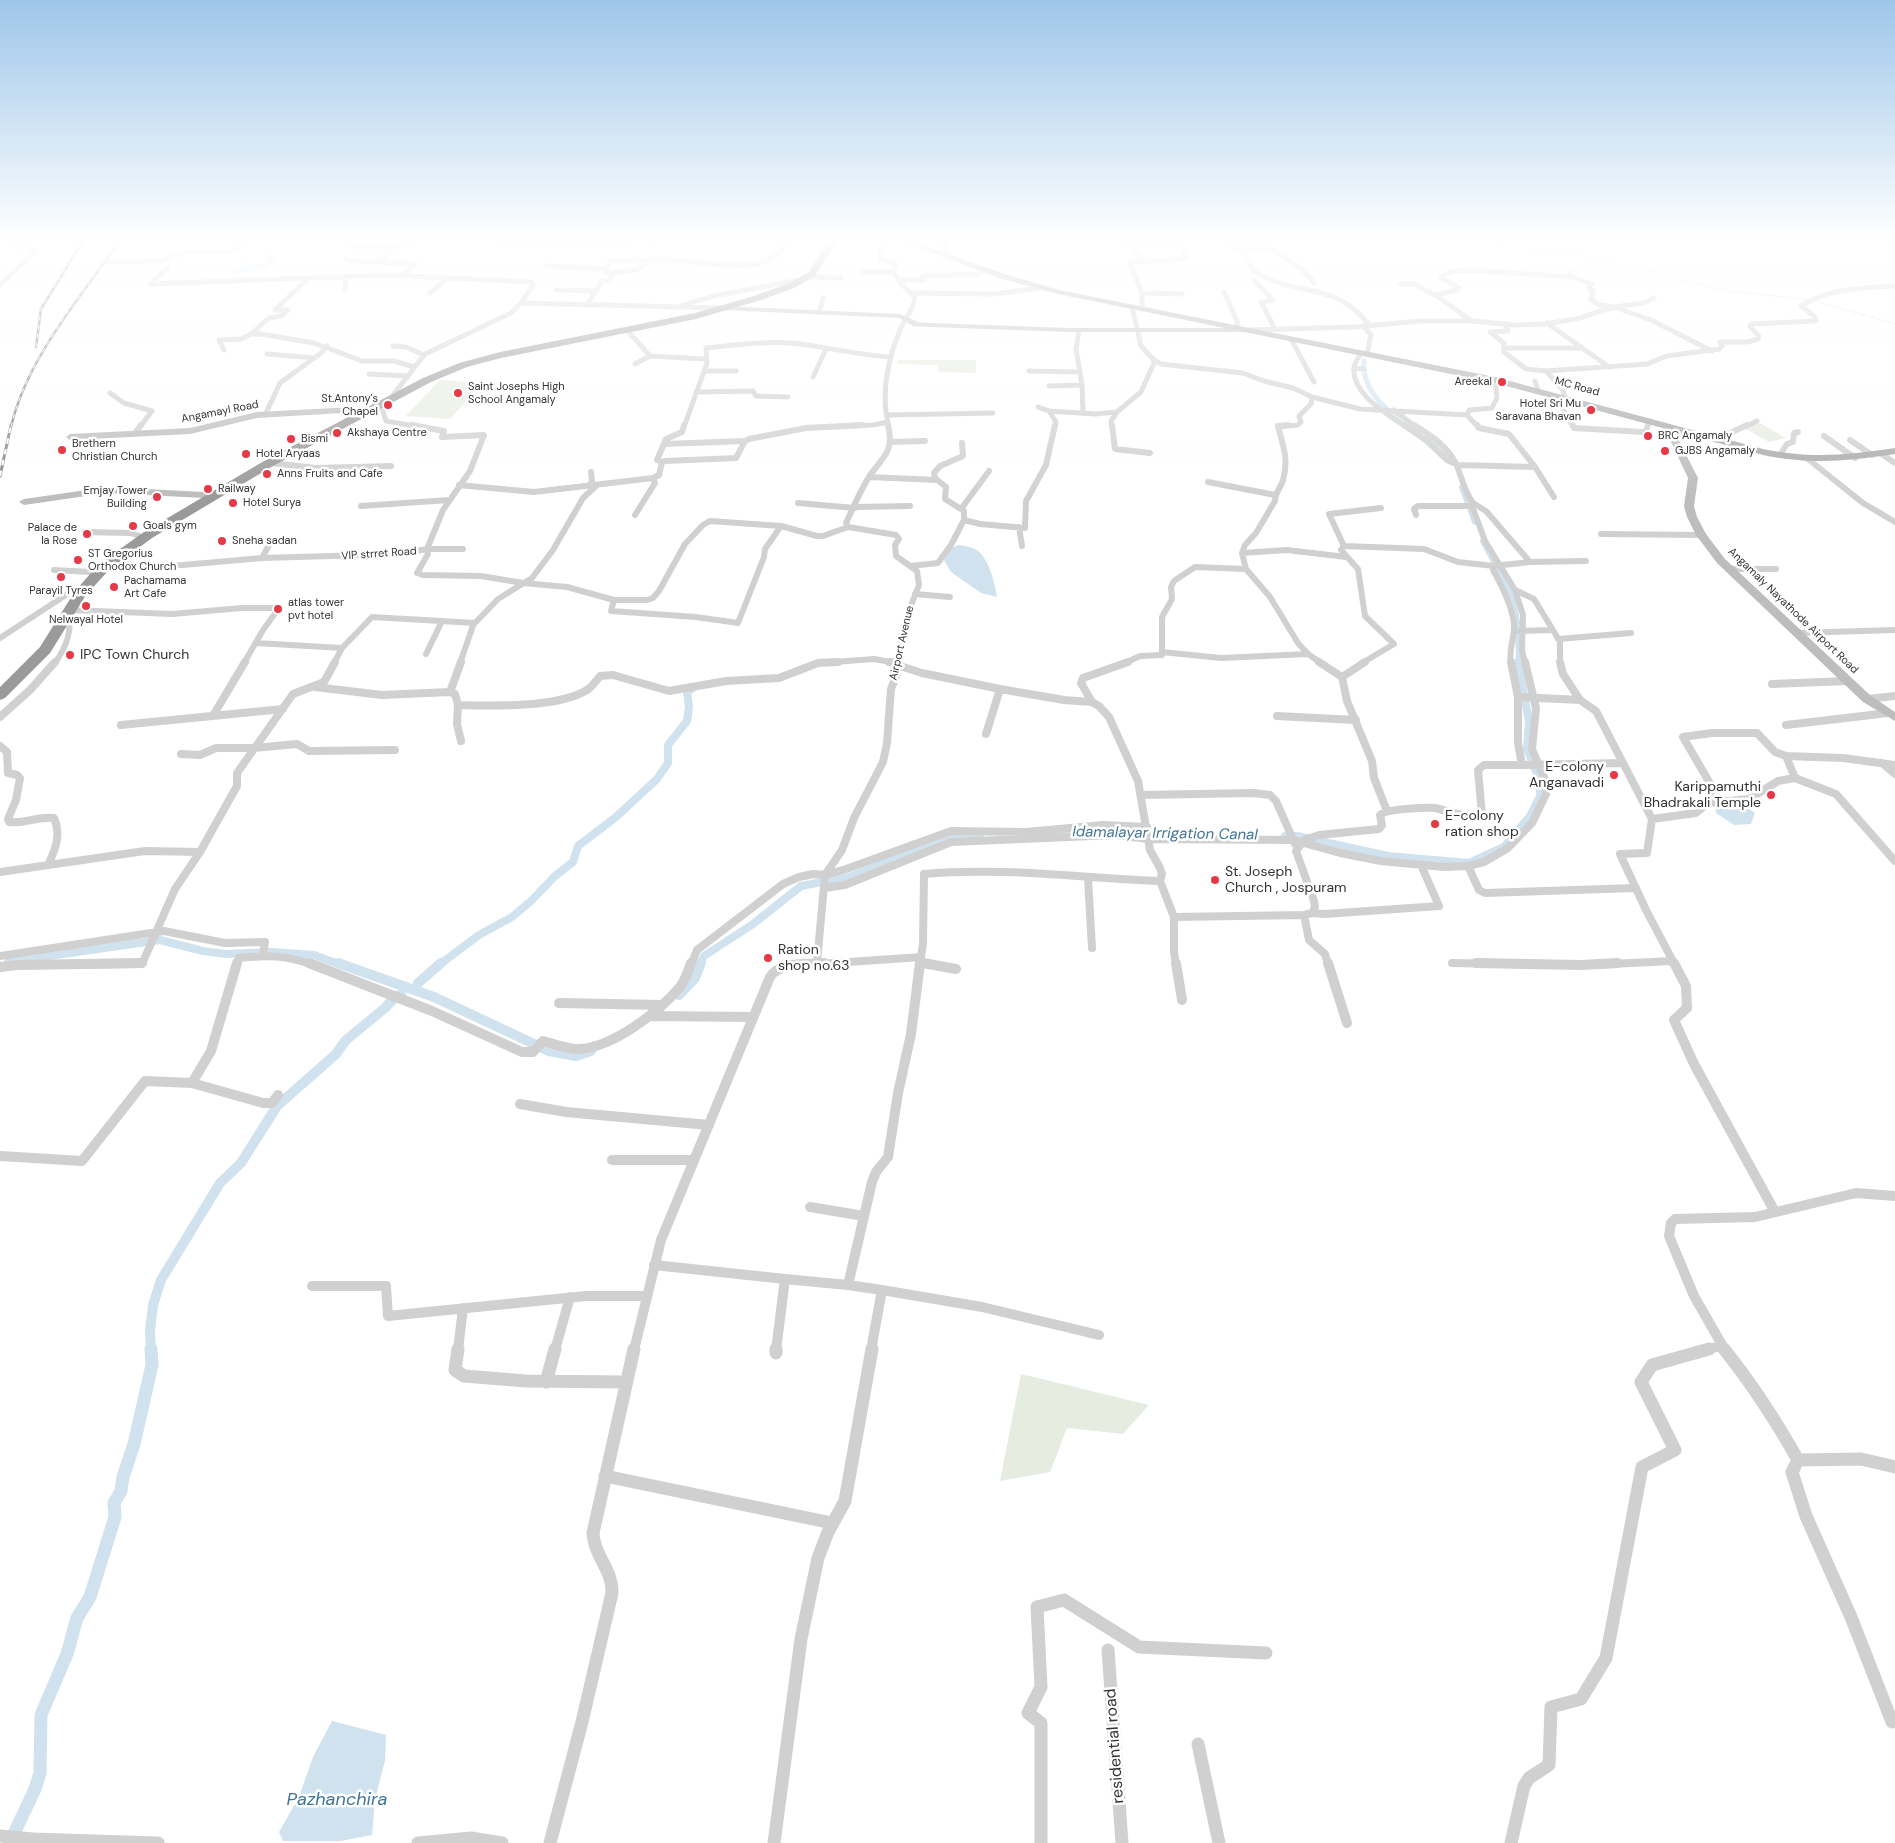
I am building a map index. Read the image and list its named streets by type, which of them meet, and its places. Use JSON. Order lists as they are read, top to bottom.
{
  "streets": {
    "main road": ["MC Road", "Angamayl Road", "Angamaly Nayathode Airport Road"],
    "street": ["VIP strret Road", "Airport Avenue", "residential road"]
  },
  "crossings": [
    ["MC Road", "Angamaly Nayathode Airport Road"],
    ["Angamayl Road", "VIP strret Road"]
  ],
  "water": ["Idamalayar Irrigation Canal", "Pazhanchira"],
  "places": [
    "Areekal",
    "Saint Josephs High School Angamaly",
    "St.Antony's Chapel",
    "Hotel Sri Mu Saravana Bhavan",
    "Akshaya Centre",
    "BRC Angamaly",
    "Bismi",
    "Brethern Christian Church",
    "GJBS Angamaly",
    "Hotel Aryaas",
    "Anns Fruits and Cafe",
    "Railway",
    "Emjay Tower Building",
    "Hotel Surya",
    "Goals gym",
    "Palace de la Rose",
    "Sneha sadan",
    "ST Gregorius Orthodox Church",
    "Parayil Tyres",
    "Pachamama Art Cafe",
    "Nelwayal Hotel",
    "atlas tower pvt hotel",
    "IPC Town Church",
    "E-colony Anganavadi",
    "Karippamuthi Bhadrakali Temple",
    "E-colony ration shop",
    "St. Joseph Church , Jospuram",
    "Ration shop no.63"
  ]
}
